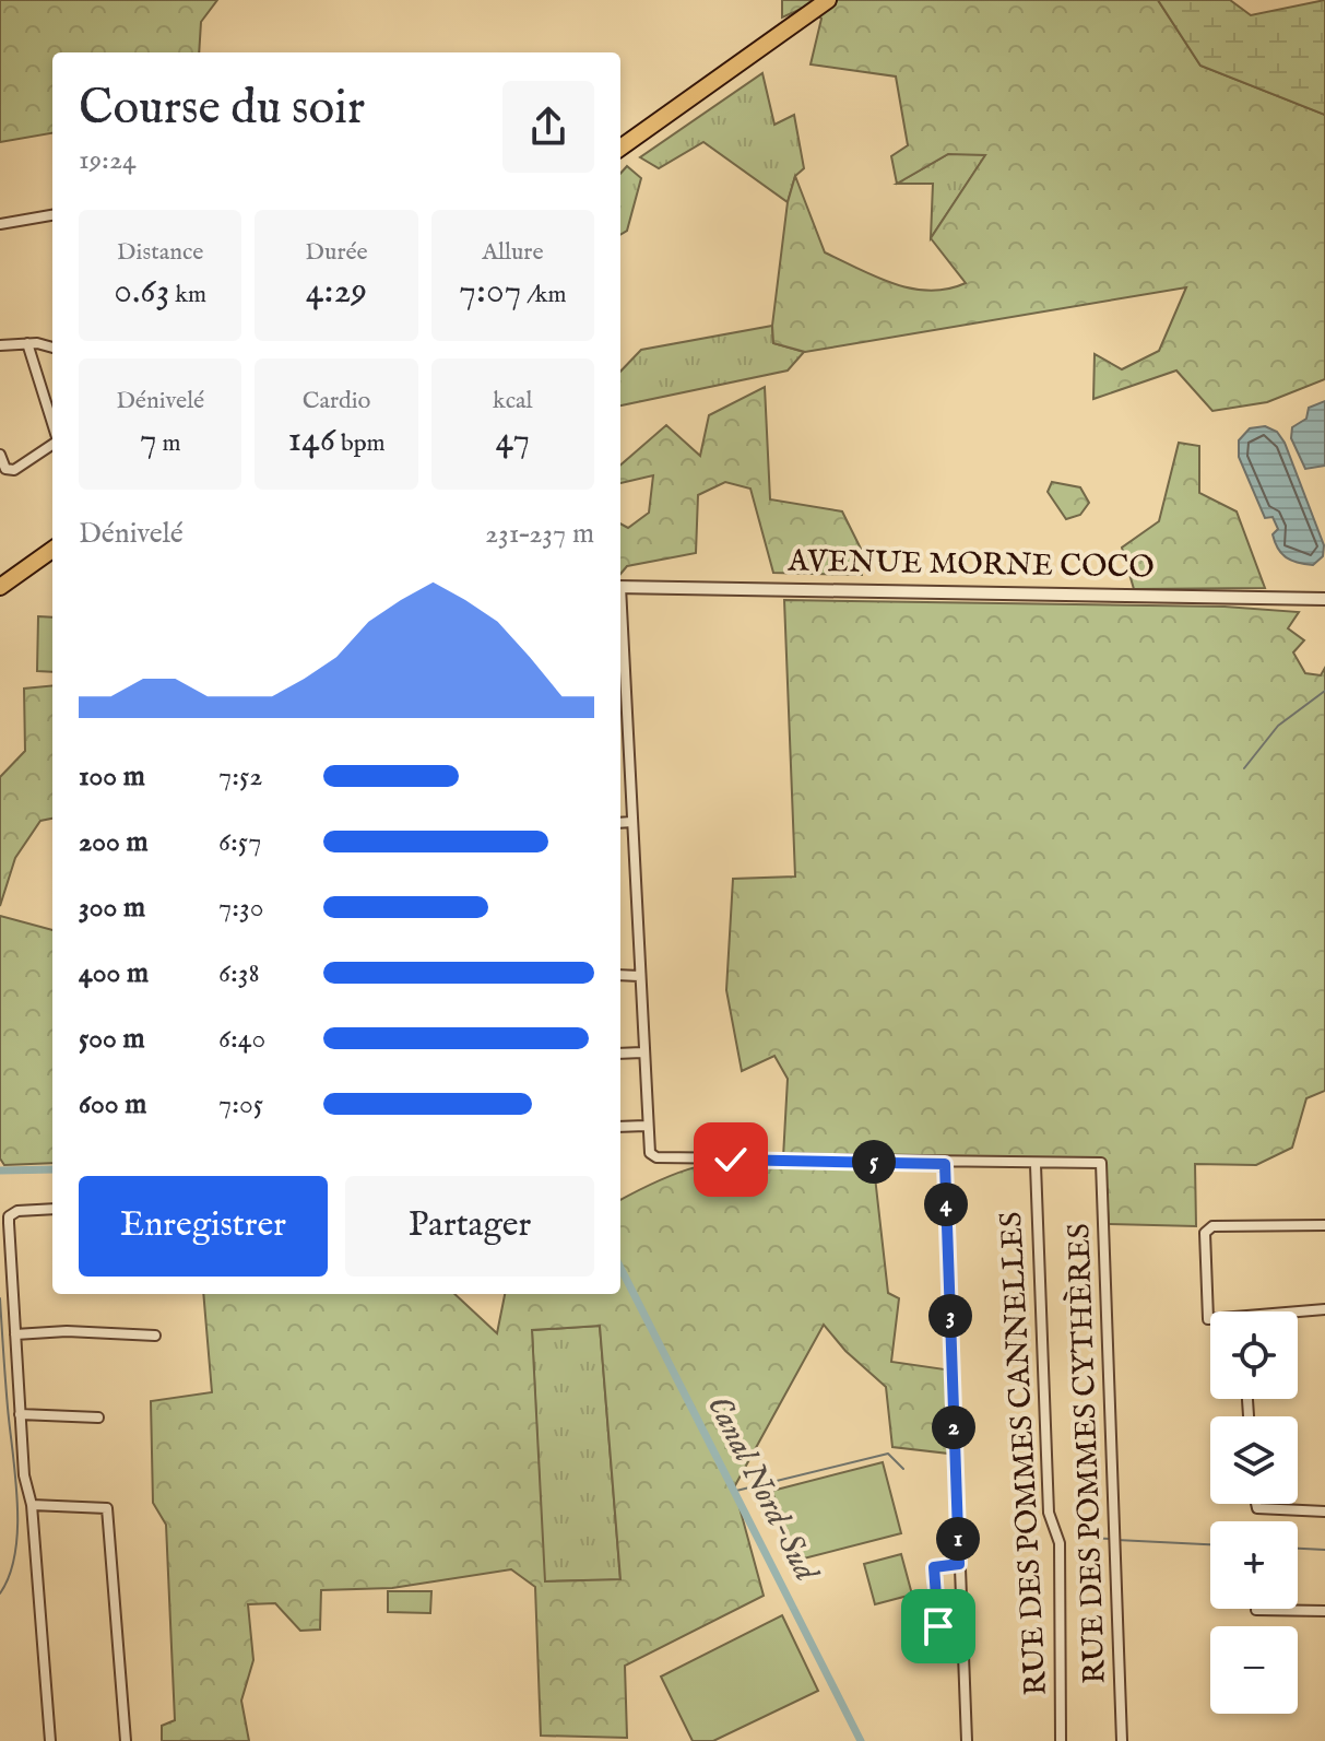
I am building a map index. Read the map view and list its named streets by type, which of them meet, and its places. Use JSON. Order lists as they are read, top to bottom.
{
  "streets": {
    "street": ["AVENUE MORNE COCO", "RUE DES POMMES CANNELLES", "RUE DES POMMES CYTHÈRES"]
  },
  "crossings": [
    ["RUE DES POMMES CANNELLES", "RUE DES POMMES CYTHÈRES"]
  ],
  "water": ["Canal Nord-Sud"],
  "page": {
    "heading": ["Course du soir", "19:24"],
    "stats": [
      ["Distance", "0.63 km"],
      ["Durée", "4:29"],
      ["Allure", "7:07 /km"],
      ["Dénivelé", "7 m"],
      ["Cardio", "146 bpm"],
      ["kcal", "47"]
    ],
    "chart": ["Dénivelé", "231–237 m"],
    "list": [
      {
        "name": "100 m",
        "note": "7:52"
      },
      {
        "name": "200 m",
        "note": "6:57"
      },
      {
        "name": "300 m",
        "note": "7:30"
      },
      {
        "name": "400 m",
        "note": "6:38"
      },
      {
        "name": "500 m",
        "note": "6:40"
      },
      {
        "name": "600 m",
        "note": "7:05"
      }
    ],
    "pins": [
      "5",
      "4",
      "3",
      "2",
      "1"
    ],
    "buttons": ["Enregistrer", "Partager"],
    "map_buttons": ["+", "−"]
  }
}
